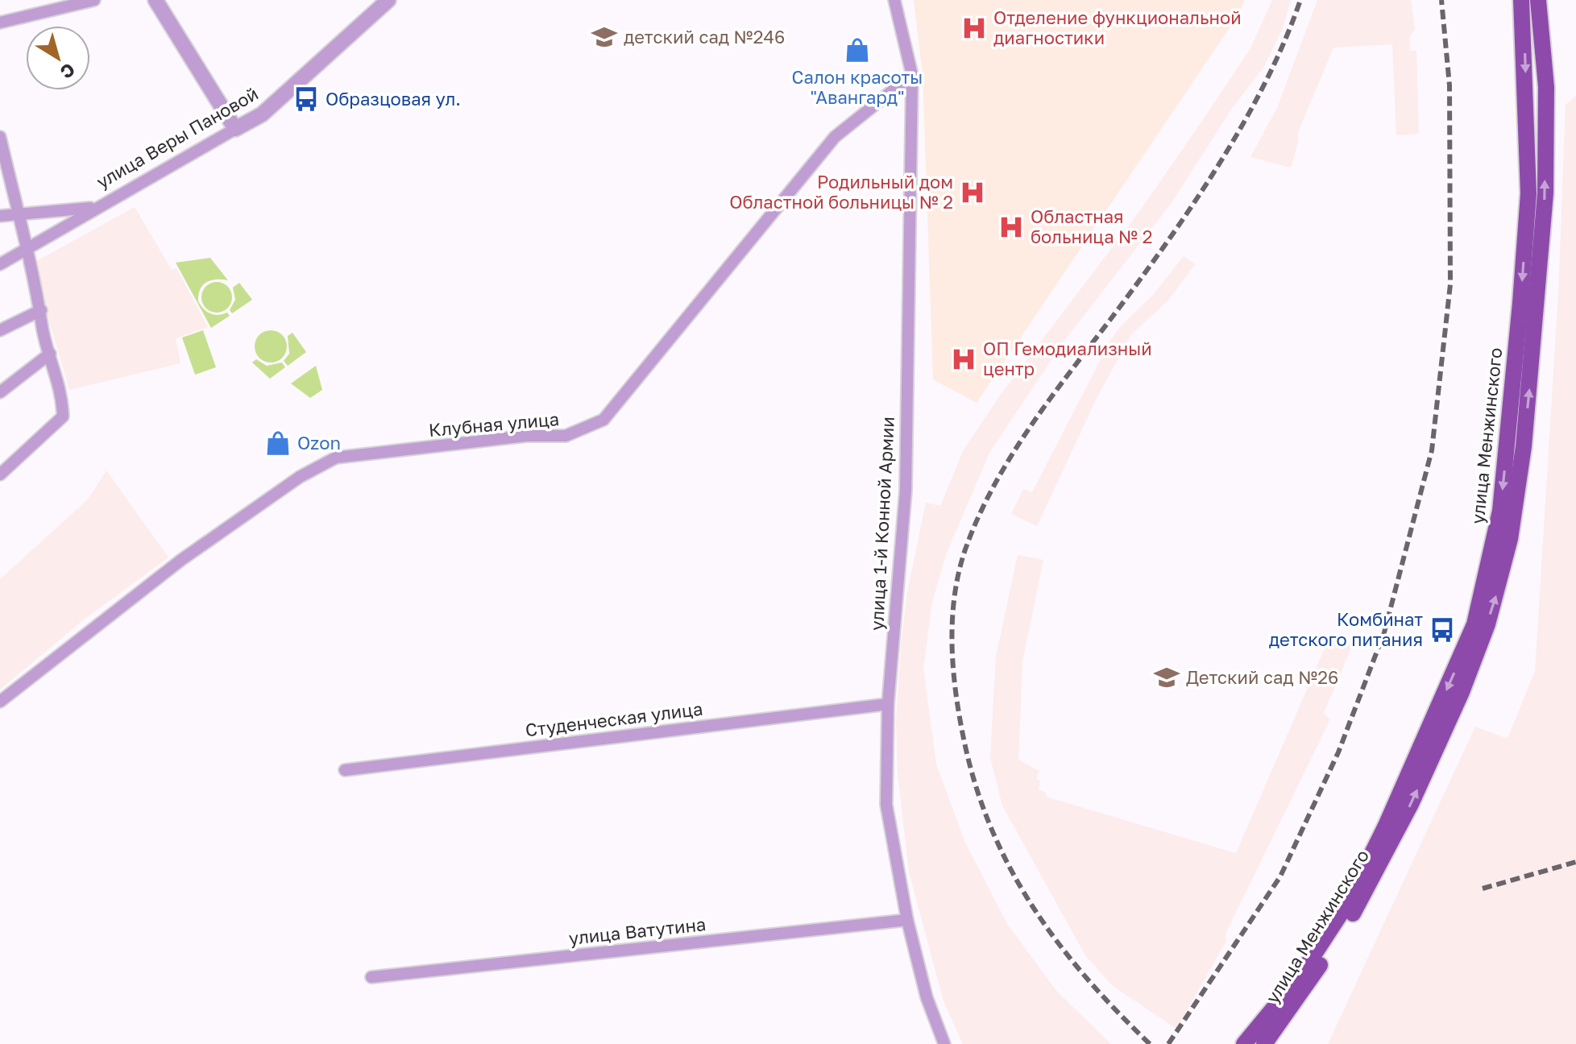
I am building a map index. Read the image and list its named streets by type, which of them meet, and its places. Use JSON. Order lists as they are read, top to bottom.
{
  "streets": {
    "main road": ["улица Менжинского"],
    "street": [
      "улица Веры Пановой",
      "Клубная улица",
      "улица 1-й Конной Армии",
      "Студенческая улица",
      "улица Ватутина"
    ]
  },
  "crossings": [
    ["Клубная улица", "улица 1-й Конной Армии"],
    ["улица 1-й Конной Армии", "Студенческая улица"],
    ["улица 1-й Конной Армии", "улица Ватутина"]
  ],
  "places": {
    "hospital": [
      "Отделение функциональной диагностики",
      "Родильный дом Областной больницы № 2",
      "Областная больница № 2",
      "ОП Гемодиализный центр"
    ],
    "school or university": ["детский сад №246", "Детский сад №26"],
    "shop": ["Салон красоты \"Авангард\"", "Ozon"],
    "bus stop": ["Образцовая ул.", "Комбинат детского питания"]
  },
  "north": "bottom right"
}
